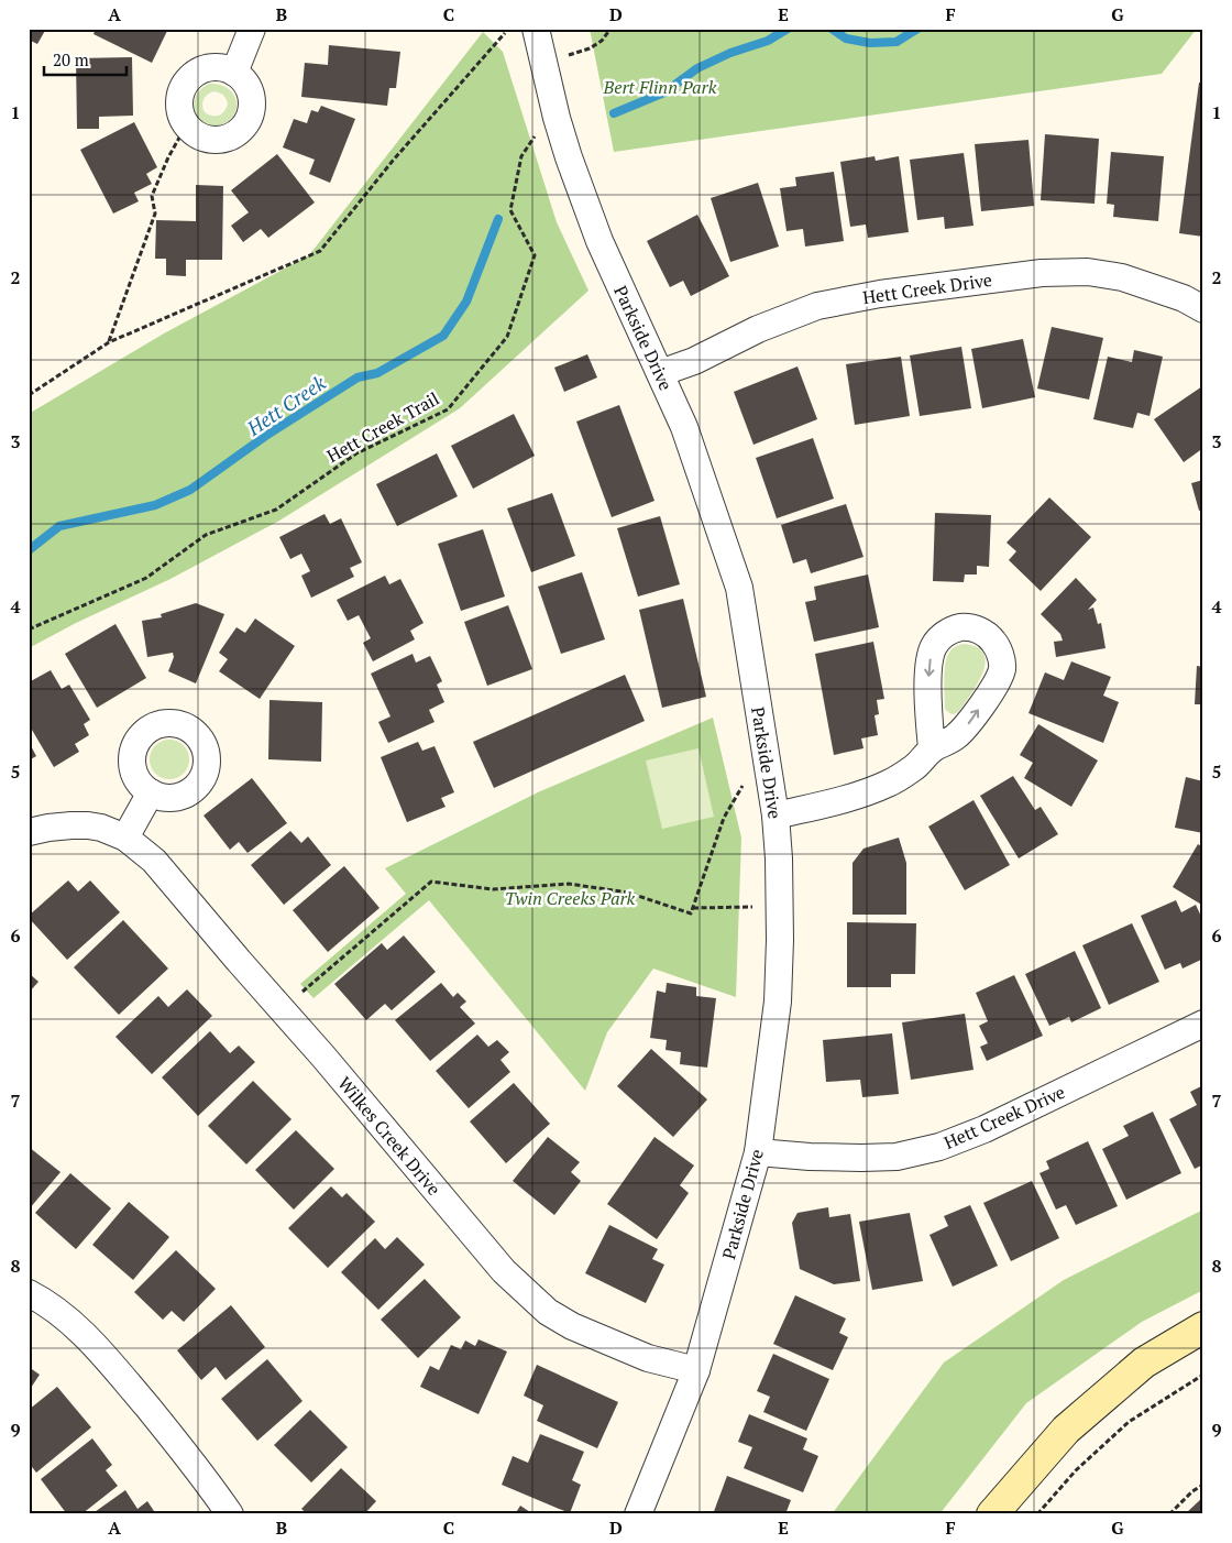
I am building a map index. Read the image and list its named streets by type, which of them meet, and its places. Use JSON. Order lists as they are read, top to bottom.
{
  "streets": {
    "street": ["Hett Creek Drive", "Parkside Drive", "Wilkes Creek Drive"],
    "path": ["Hett Creek Trail"]
  },
  "crossings": [
    ["Hett Creek Drive", "Parkside Drive"],
    ["Parkside Drive", "Wilkes Creek Drive"]
  ],
  "water": ["Hett Creek"],
  "parks": ["Bert Flinn Park", "Twin Creeks Park"],
  "scale_bar": "20 m",
  "grid": {
    "columns": [
      "A",
      "B",
      "C",
      "D",
      "E",
      "F",
      "G"
    ],
    "rows": [
      "1",
      "2",
      "3",
      "4",
      "5",
      "6",
      "7",
      "8",
      "9"
    ]
  }
}
